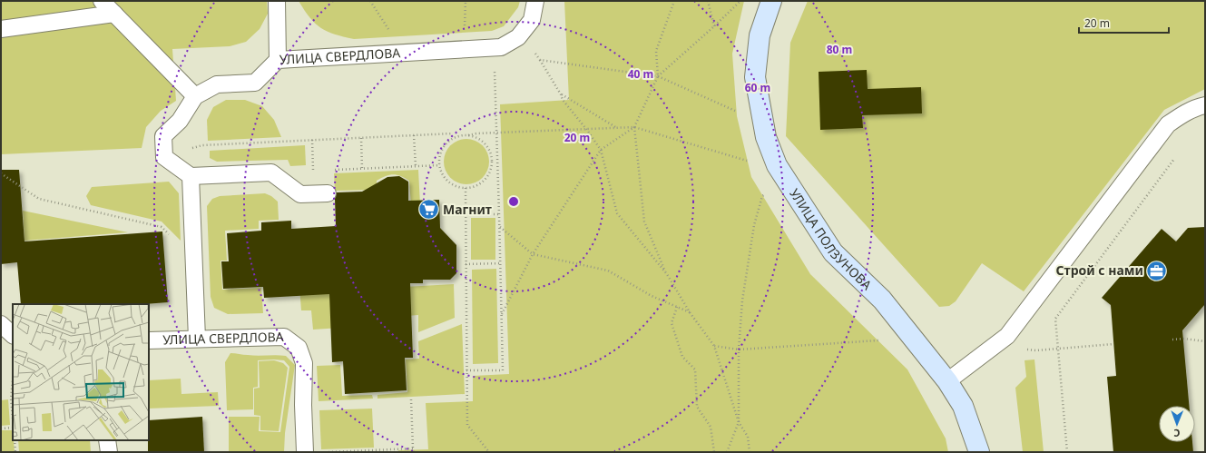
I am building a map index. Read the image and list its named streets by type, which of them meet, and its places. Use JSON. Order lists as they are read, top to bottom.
{
  "streets": {
    "main road": ["УЛИЦА ПОЛЗУНОВА"],
    "lane": ["УЛИЦА СВЕРДЛОВА"]
  },
  "places": {
    "supermarket": ["Магнит"],
    "office": ["Строй с нами"]
  },
  "scale_bar": "20 m",
  "north": "bottom",
  "rings": [
    "80 m",
    "40 m",
    "60 m",
    "20 m"
  ]
}
